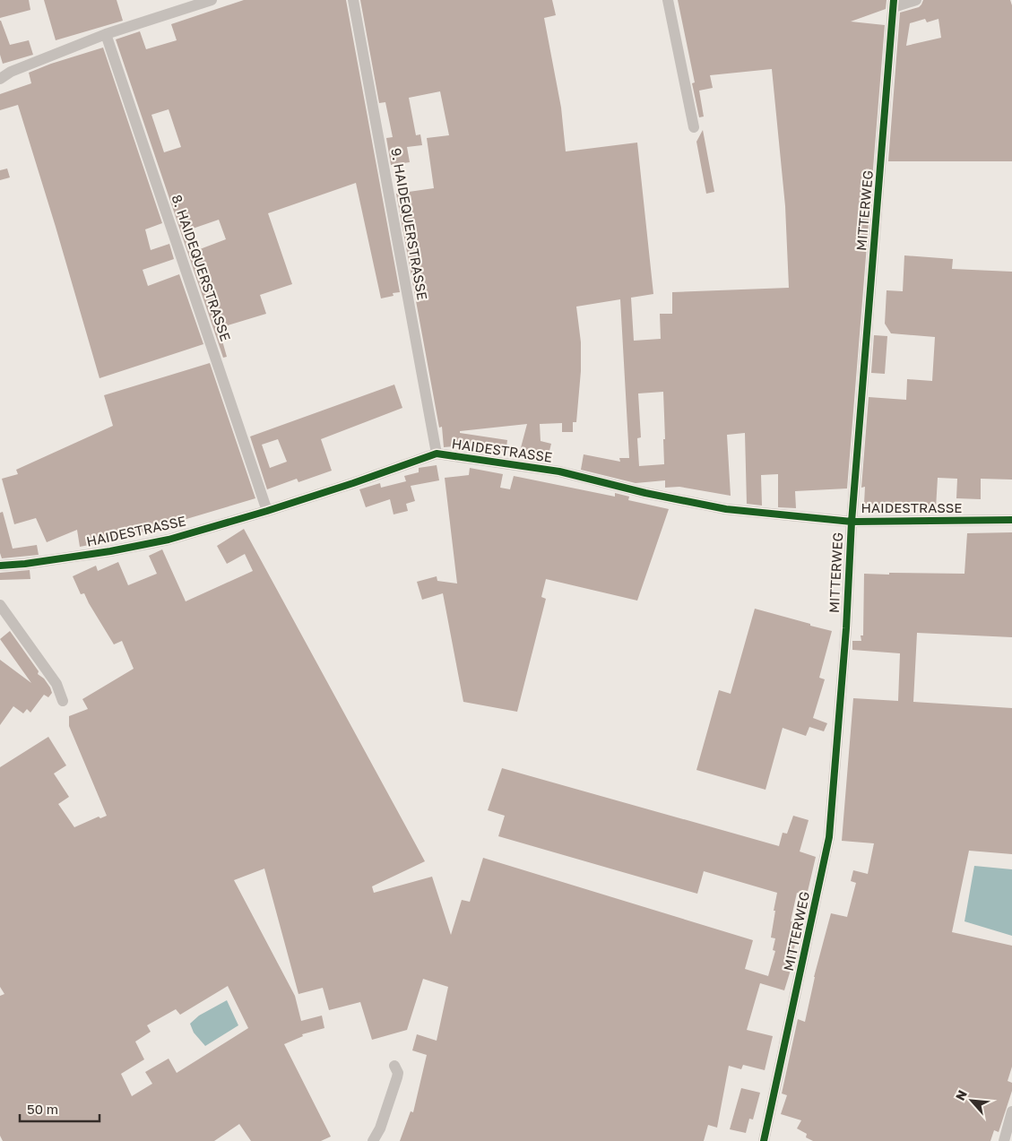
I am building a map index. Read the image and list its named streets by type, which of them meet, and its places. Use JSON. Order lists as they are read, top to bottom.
{
  "streets": {
    "street": [
      "MITTERWEG",
      "9. HAIDEQUERSTRASSE",
      "8. HAIDEQUERSTRASSE",
      "HAIDESTRASSE"
    ]
  },
  "crossings": [
    ["MITTERWEG", "HAIDESTRASSE"],
    ["9. HAIDEQUERSTRASSE", "HAIDESTRASSE"],
    ["8. HAIDEQUERSTRASSE", "HAIDESTRASSE"]
  ],
  "scale_bar": "50 m",
  "north": "top left"
}
